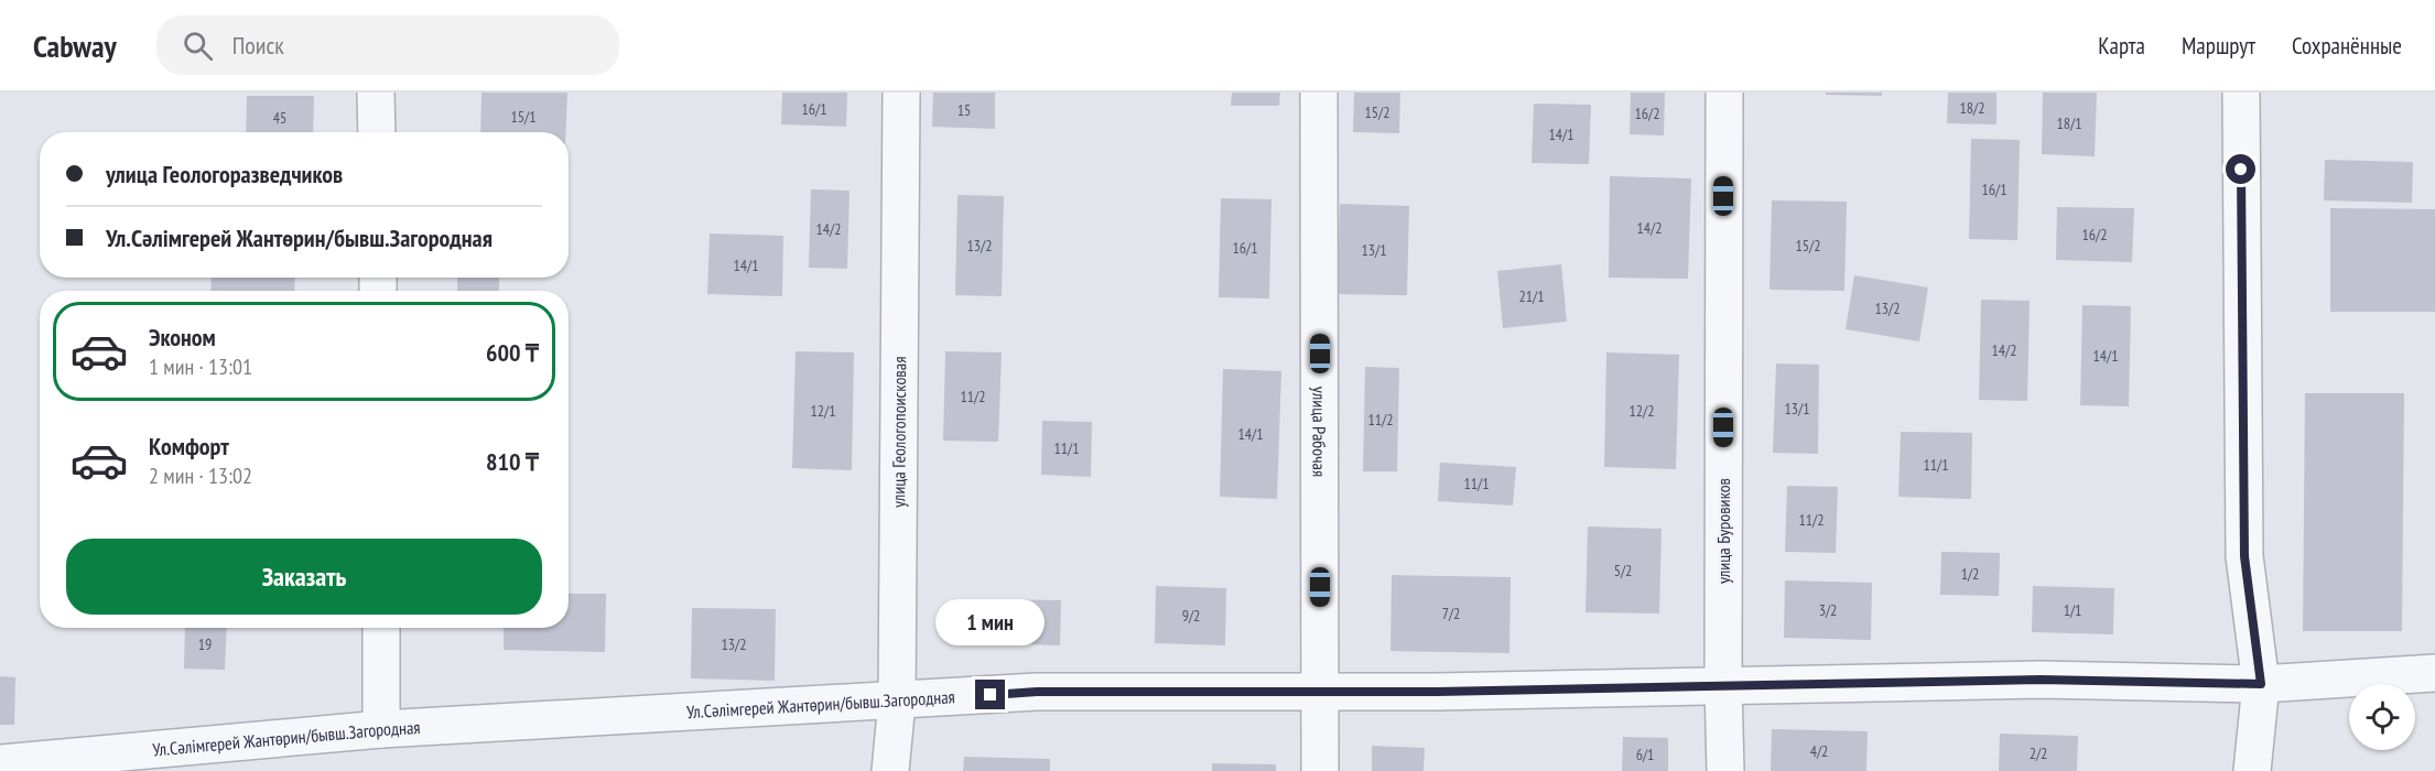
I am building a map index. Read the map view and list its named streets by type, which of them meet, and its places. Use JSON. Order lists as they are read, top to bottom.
{
  "streets": {
    "street": [
      "улица Геологопоисковая",
      "улица Рабочая",
      "улица Буровиков",
      "Ул.Сәлімгерей Жантөрин/бывш.Загородная"
    ]
  },
  "crossings": [
    ["улица Геологопоисковая", "Ул.Сәлімгерей Жантөрин/бывш.Загородная"],
    ["улица Рабочая", "Ул.Сәлімгерей Жантөрин/бывш.Загородная"],
    ["улица Буровиков", "Ул.Сәлімгерей Жантөрин/бывш.Загородная"]
  ],
  "house_numbers": [
    "18/2",
    "16/1",
    "15",
    "15/2",
    "16/2",
    "15/1",
    "45",
    "18/1",
    "14/1",
    "16/1",
    "14/2",
    "14/2",
    "16/2",
    "13/2",
    "15/2",
    "16/1",
    "13/1",
    "14/1",
    "21/1",
    "13/2",
    "14/2",
    "14/1",
    "11/2",
    "13/1",
    "12/1",
    "12/2",
    "11/2",
    "14/1",
    "11/1",
    "11/1",
    "11/1",
    "11/2",
    "5/2",
    "1/2",
    "3/2",
    "1/1",
    "7/2",
    "9/2",
    "19",
    "13/2",
    "4/2",
    "2/2",
    "6/1"
  ],
  "page": {
    "header": "Cabway",
    "search": "Поиск",
    "nav": ["Карта", "Маршрут", "Сохранённые"],
    "banner": ["улица Геологоразведчиков", "Ул.Сәлімгерей Жантөрин/бывш.Загородная"],
    "list": [
      {
        "name": "Эконом",
        "note": "1 мин · 13:01",
        "value": "600 ₸"
      },
      {
        "name": "Комфорт",
        "note": "2 мин · 13:02",
        "value": "810 ₸"
      }
    ],
    "buttons": "Заказать",
    "bubble": "1 мин"
  }
}
